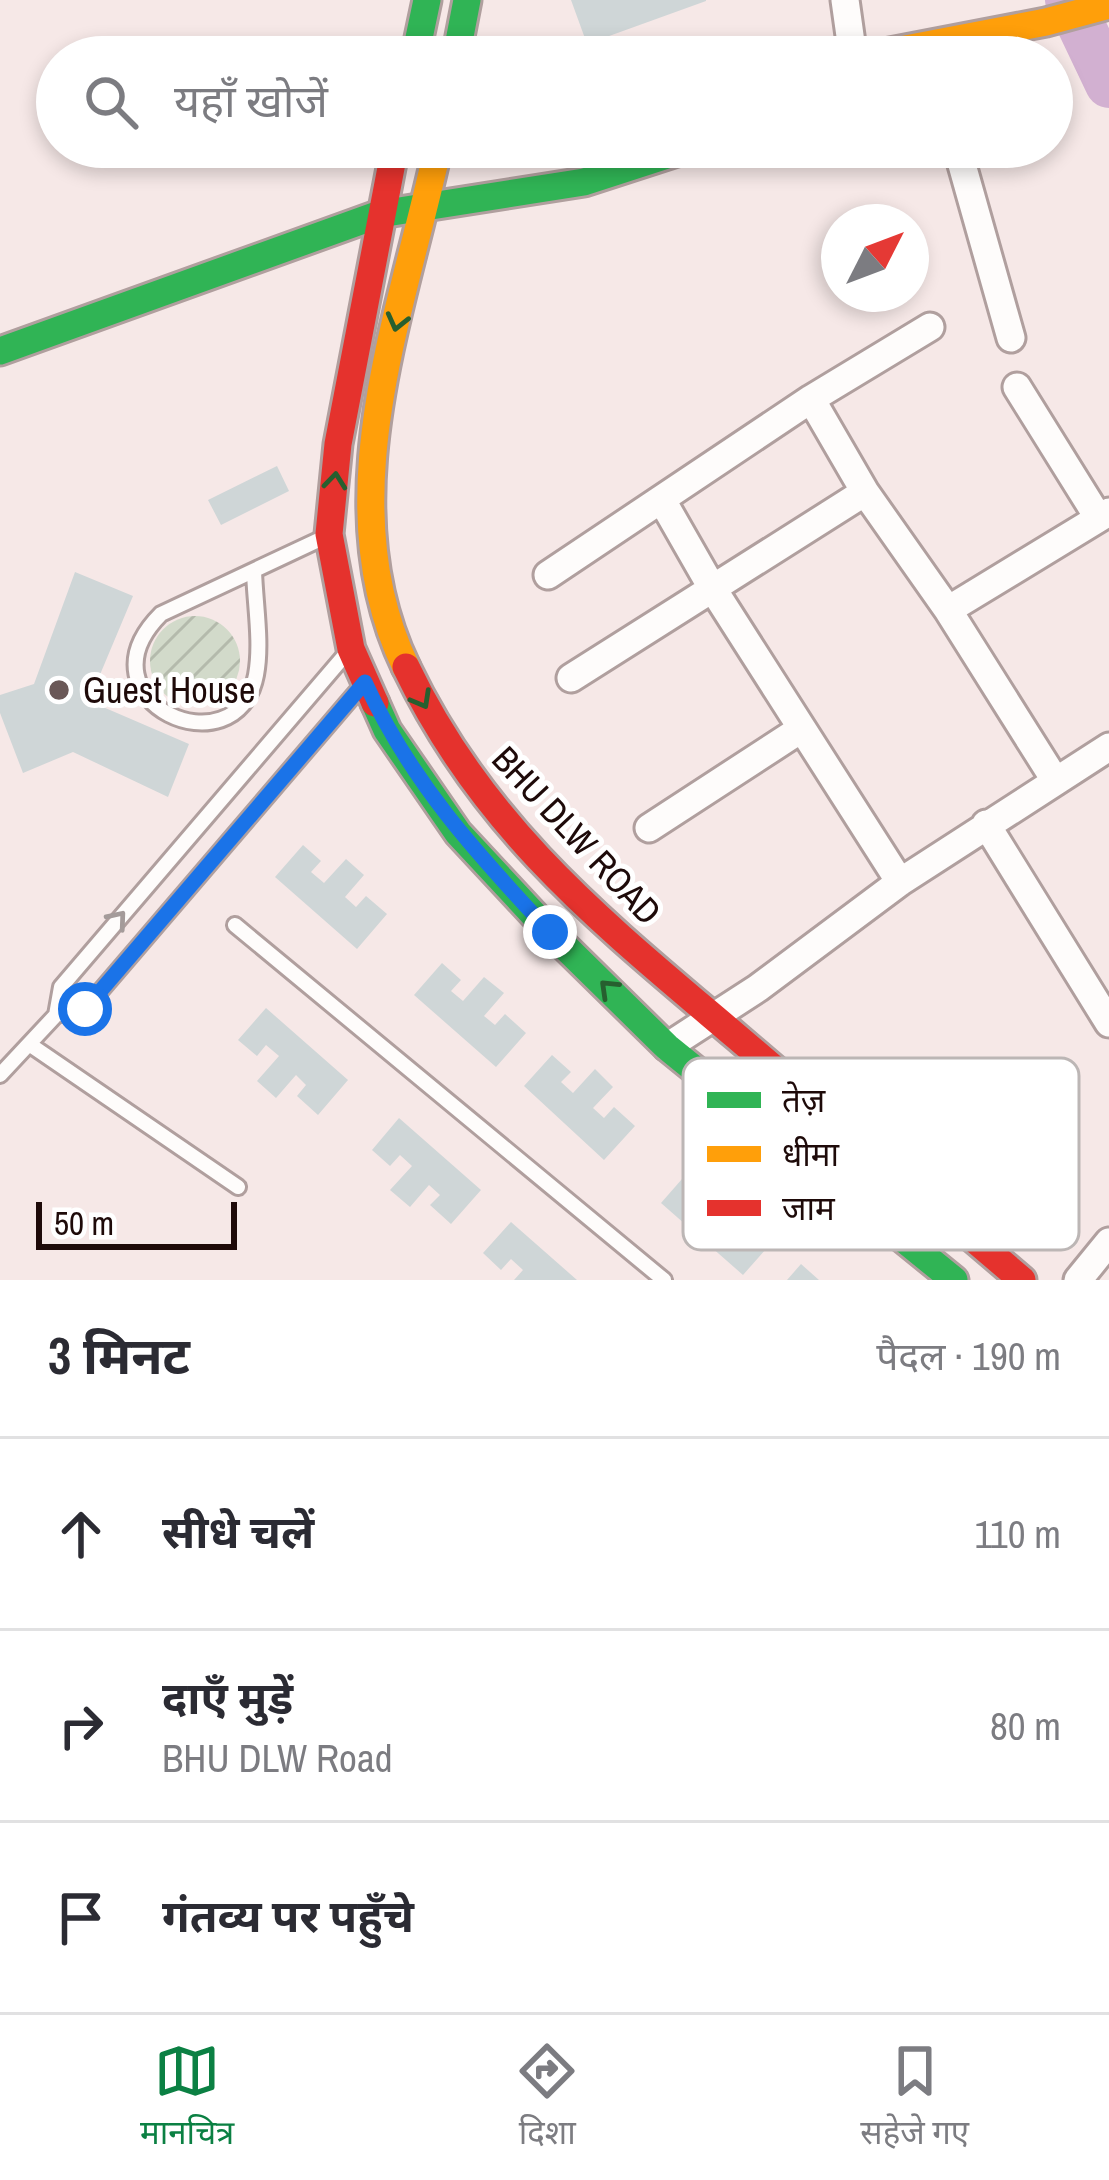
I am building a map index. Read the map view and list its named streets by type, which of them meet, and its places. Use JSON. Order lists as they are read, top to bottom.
{
  "streets": {
    "main road": ["BHU DLW ROAD"]
  },
  "places": ["Guest House"],
  "legend": ["तेज़", "धीमा", "जाम"],
  "scale_bar": "50 m",
  "north": "top right",
  "page": {
    "search": "यहाँ खोजें",
    "scale": "50 m",
    "heading": ["3 मिनट", "पैदल · 190 m"],
    "list": [
      ["सीधे चलें", "110 m"],
      ["दाएँ मुड़ें", "BHU DLW Road", "80 m"],
      "गंतव्य पर पहुँचे"
    ],
    "nav": ["मानचित्र", "दिशा", "सहेजे गए"]
  }
}
